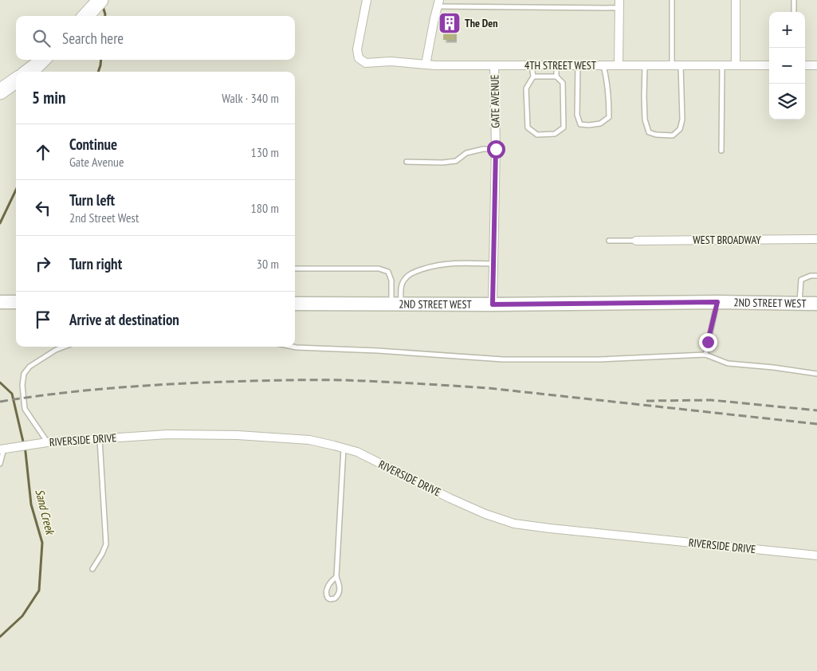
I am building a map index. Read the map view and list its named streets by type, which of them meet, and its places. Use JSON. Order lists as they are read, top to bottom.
{
  "streets": {
    "main road": ["2ND STREET WEST"],
    "street": [
      "4TH STREET WEST",
      "GATE AVENUE",
      "WEST BROADWAY",
      "RIVERSIDE DRIVE"
    ]
  },
  "crossings": [
    ["4TH STREET WEST", "GATE AVENUE"],
    ["GATE AVENUE", "2ND STREET WEST"]
  ],
  "water": ["Sand Creek"],
  "places": {
    "building": ["The Den"]
  },
  "page": {
    "map_buttons": ["+", "−"],
    "search": "Search here",
    "heading": ["5 min", "Walk · 340 m"],
    "list": [
      ["Continue", "Gate Avenue", "130 m"],
      ["Turn left", "2nd Street West", "180 m"],
      ["Turn right", "30 m"],
      "Arrive at destination"
    ]
  }
}
